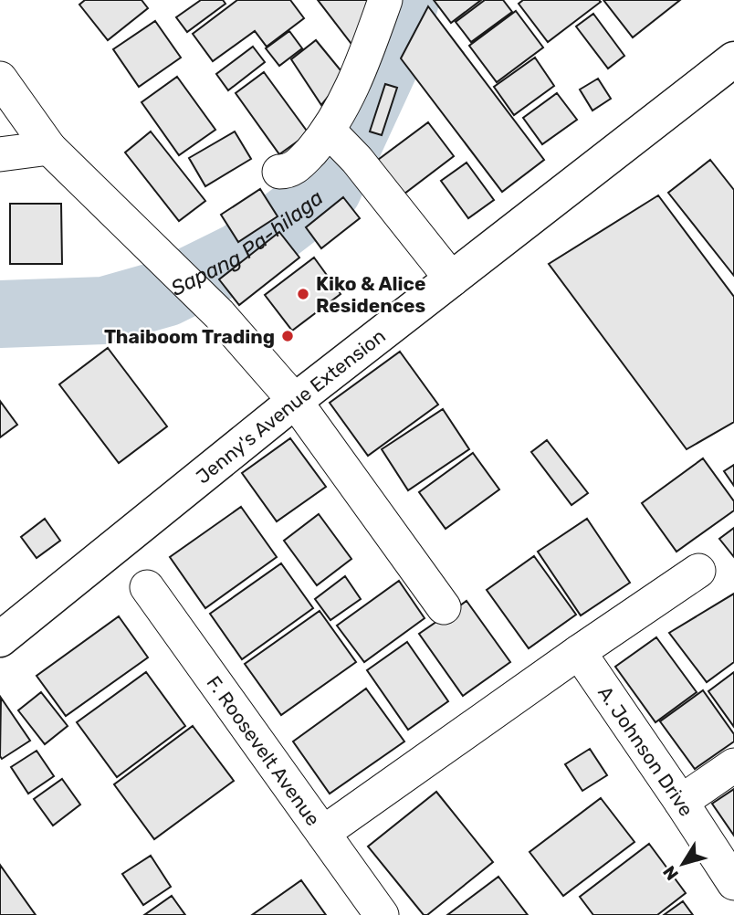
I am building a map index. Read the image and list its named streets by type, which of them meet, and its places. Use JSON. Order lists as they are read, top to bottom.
{
  "streets": {
    "street": ["Jenny's Avenue Extension", "F. Roosevelt Avenue", "A. Johnson Drive"]
  },
  "water": ["Sapang Pa-hilaga"],
  "places": ["Kiko & Alice Residences", "Thaiboom Trading"],
  "north": "bottom left"
}
